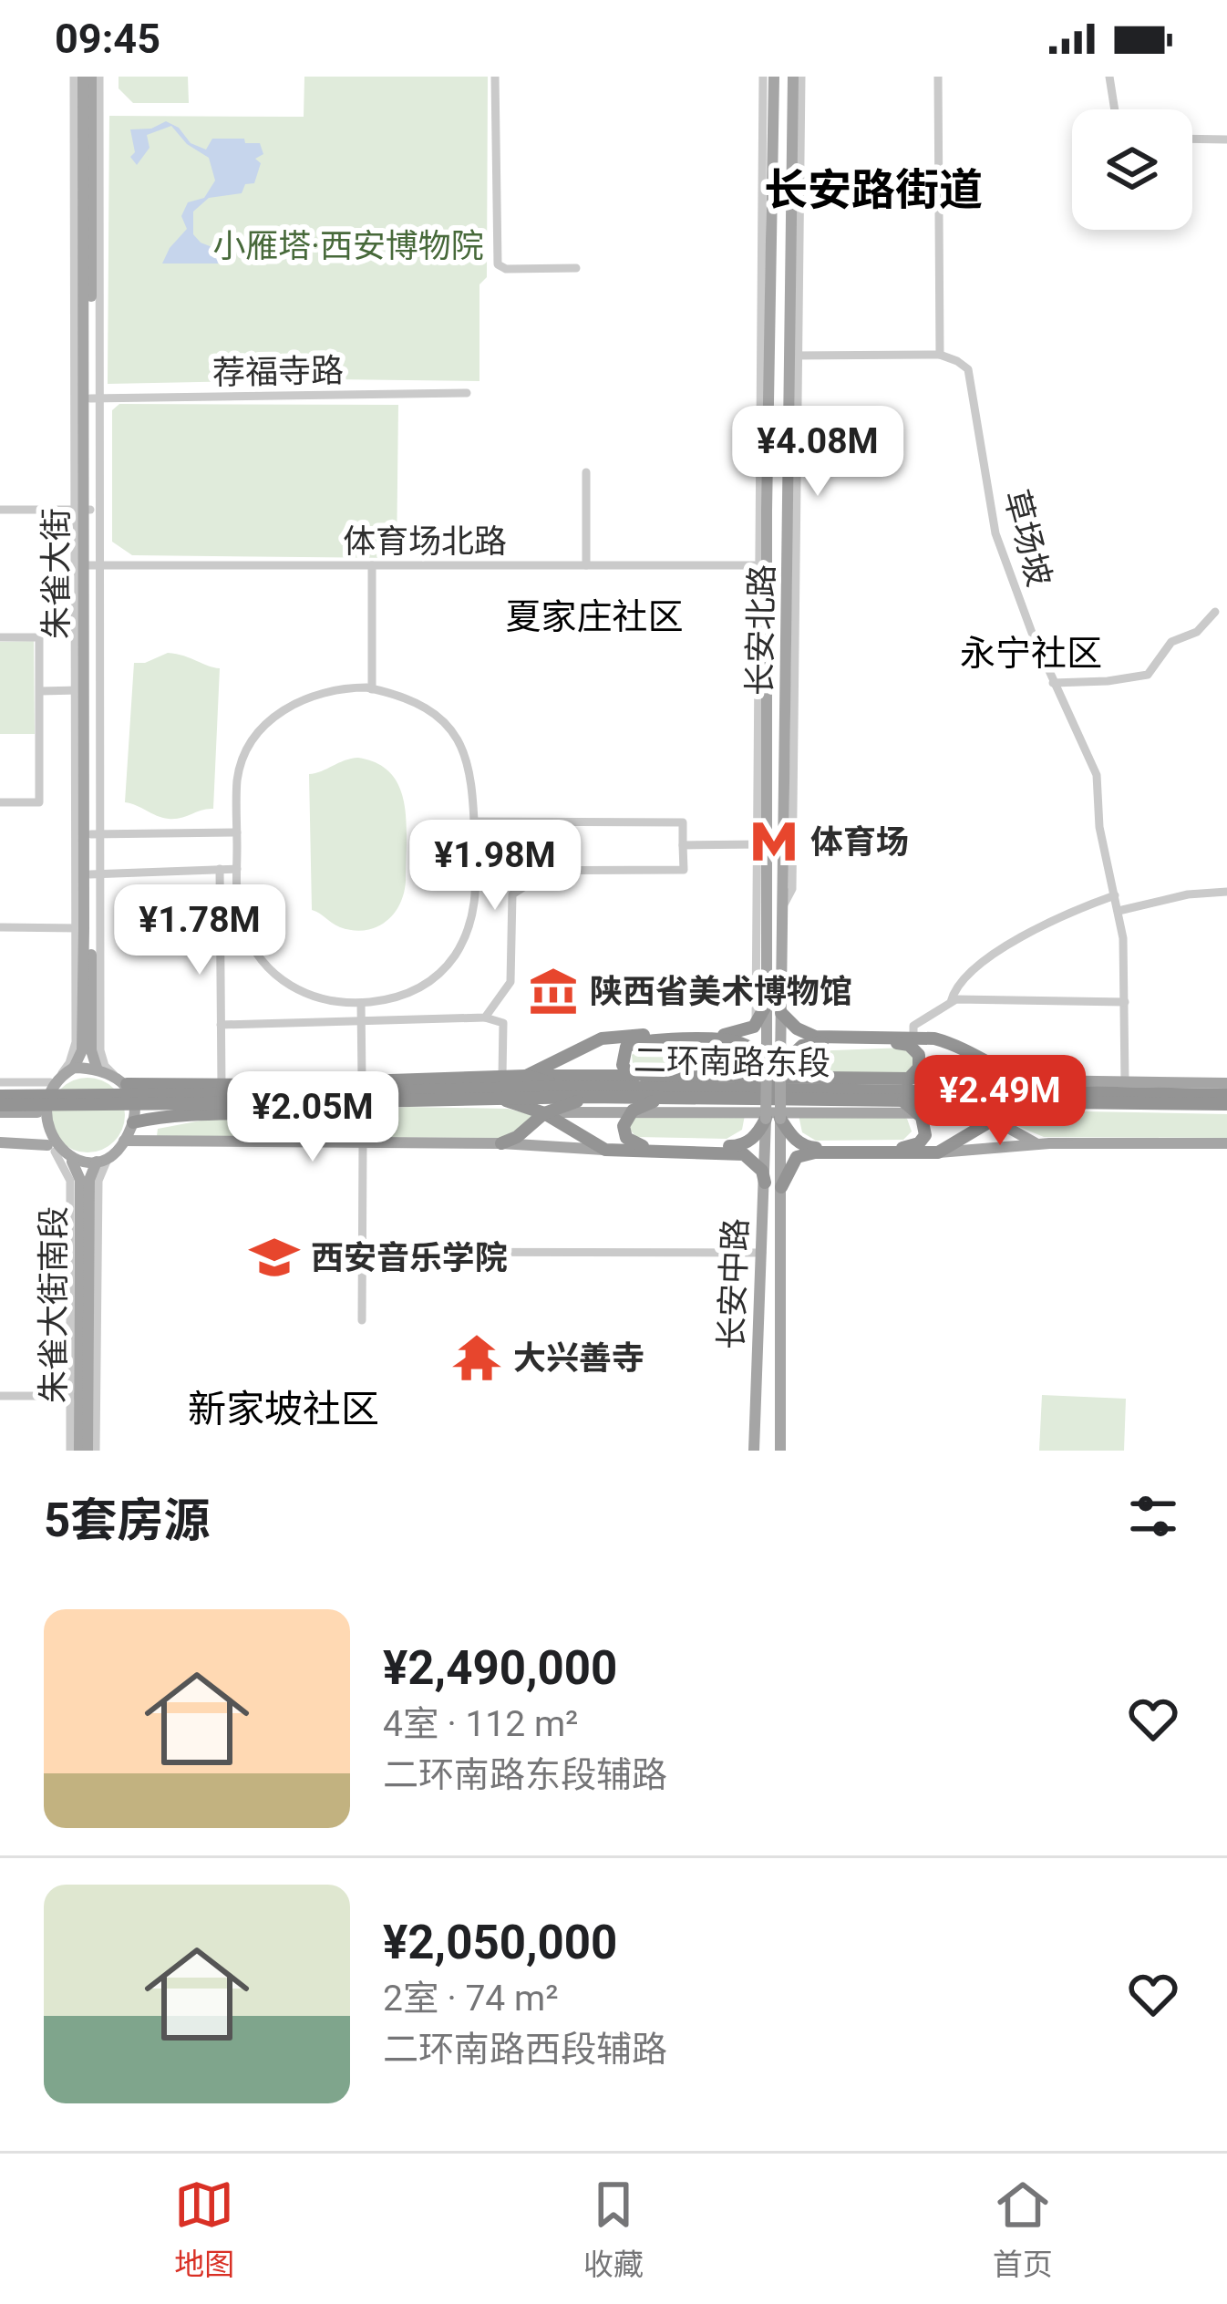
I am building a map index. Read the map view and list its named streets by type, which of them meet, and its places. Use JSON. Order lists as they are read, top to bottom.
{
  "streets": {
    "highway": ["二环南路东段"],
    "main road": [
      "朱雀大街",
      "长安北路",
      "长安中路",
      "朱雀大街南段"
    ],
    "street": ["荐福寺路", "草场坡", "体育场北路"]
  },
  "crossings": [
    ["荐福寺路", "朱雀大街"],
    ["体育场北路", "朱雀大街"],
    ["体育场北路", "长安北路"],
    ["朱雀大街", "朱雀大街南段"],
    ["长安北路", "长安中路"]
  ],
  "districts": [
    "长安路街道",
    "夏家庄社区",
    "永宁社区",
    "新家坡社区"
  ],
  "parks": ["小雁塔·西安博物院"],
  "places": {
    "metro station": ["体育场"],
    "museum": ["陕西省美术博物馆"],
    "school or university": ["西安音乐学院"],
    "temple": ["大兴善寺"]
  },
  "page": {
    "status": "09:45",
    "price": [
      "¥4.08M",
      "¥1.98M",
      "¥1.78M",
      "¥2.49M",
      "¥2.05M"
    ],
    "heading": "5套房源",
    "list": [
      {
        "name": "¥2,490,000",
        "note": "4室 · 112 m² · 二环南路东段辅路"
      },
      {
        "name": "¥2,050,000",
        "note": "2室 · 74 m² · 二环南路西段辅路"
      }
    ],
    "tabs": ["地图", "收藏", "首页"]
  }
}
